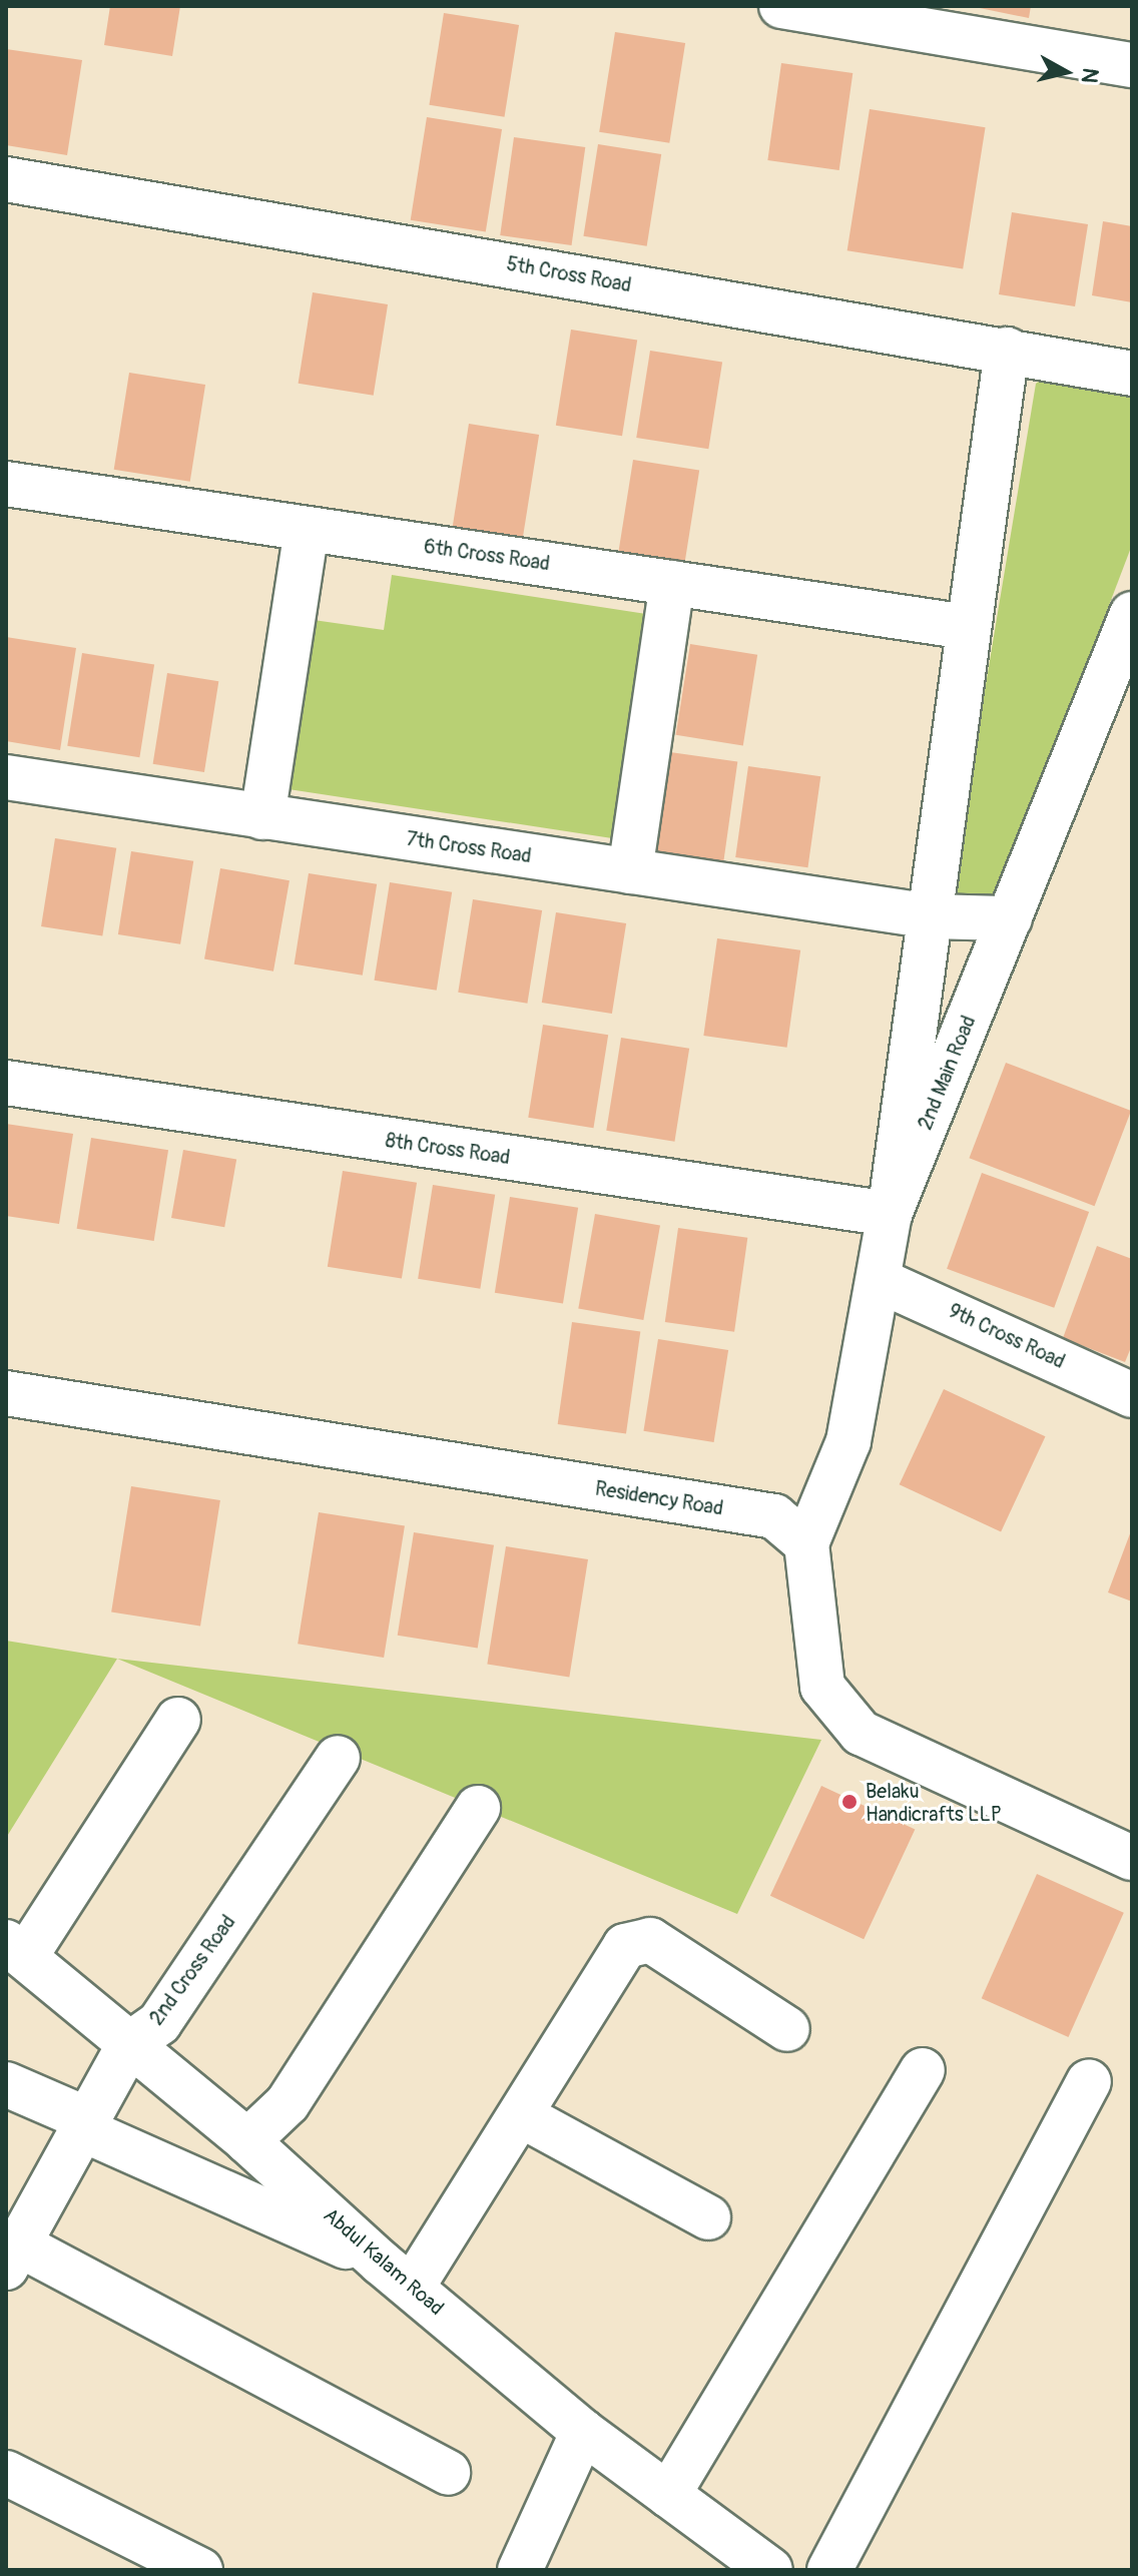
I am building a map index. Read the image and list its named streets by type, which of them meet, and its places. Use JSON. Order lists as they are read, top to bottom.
{
  "streets": {
    "street": [
      "5th Cross Road",
      "6th Cross Road",
      "7th Cross Road",
      "2nd Main Road",
      "8th Cross Road",
      "9th Cross Road",
      "Residency Road",
      "2nd Cross Road",
      "Abdul Kalam Road"
    ]
  },
  "crossings": [
    ["7th Cross Road", "2nd Main Road"],
    ["2nd Main Road", "8th Cross Road"],
    ["2nd Main Road", "9th Cross Road"],
    ["2nd Main Road", "Residency Road"],
    ["2nd Cross Road", "Abdul Kalam Road"]
  ],
  "places": ["Belaku Handicrafts LLP"],
  "north": "right"
}
